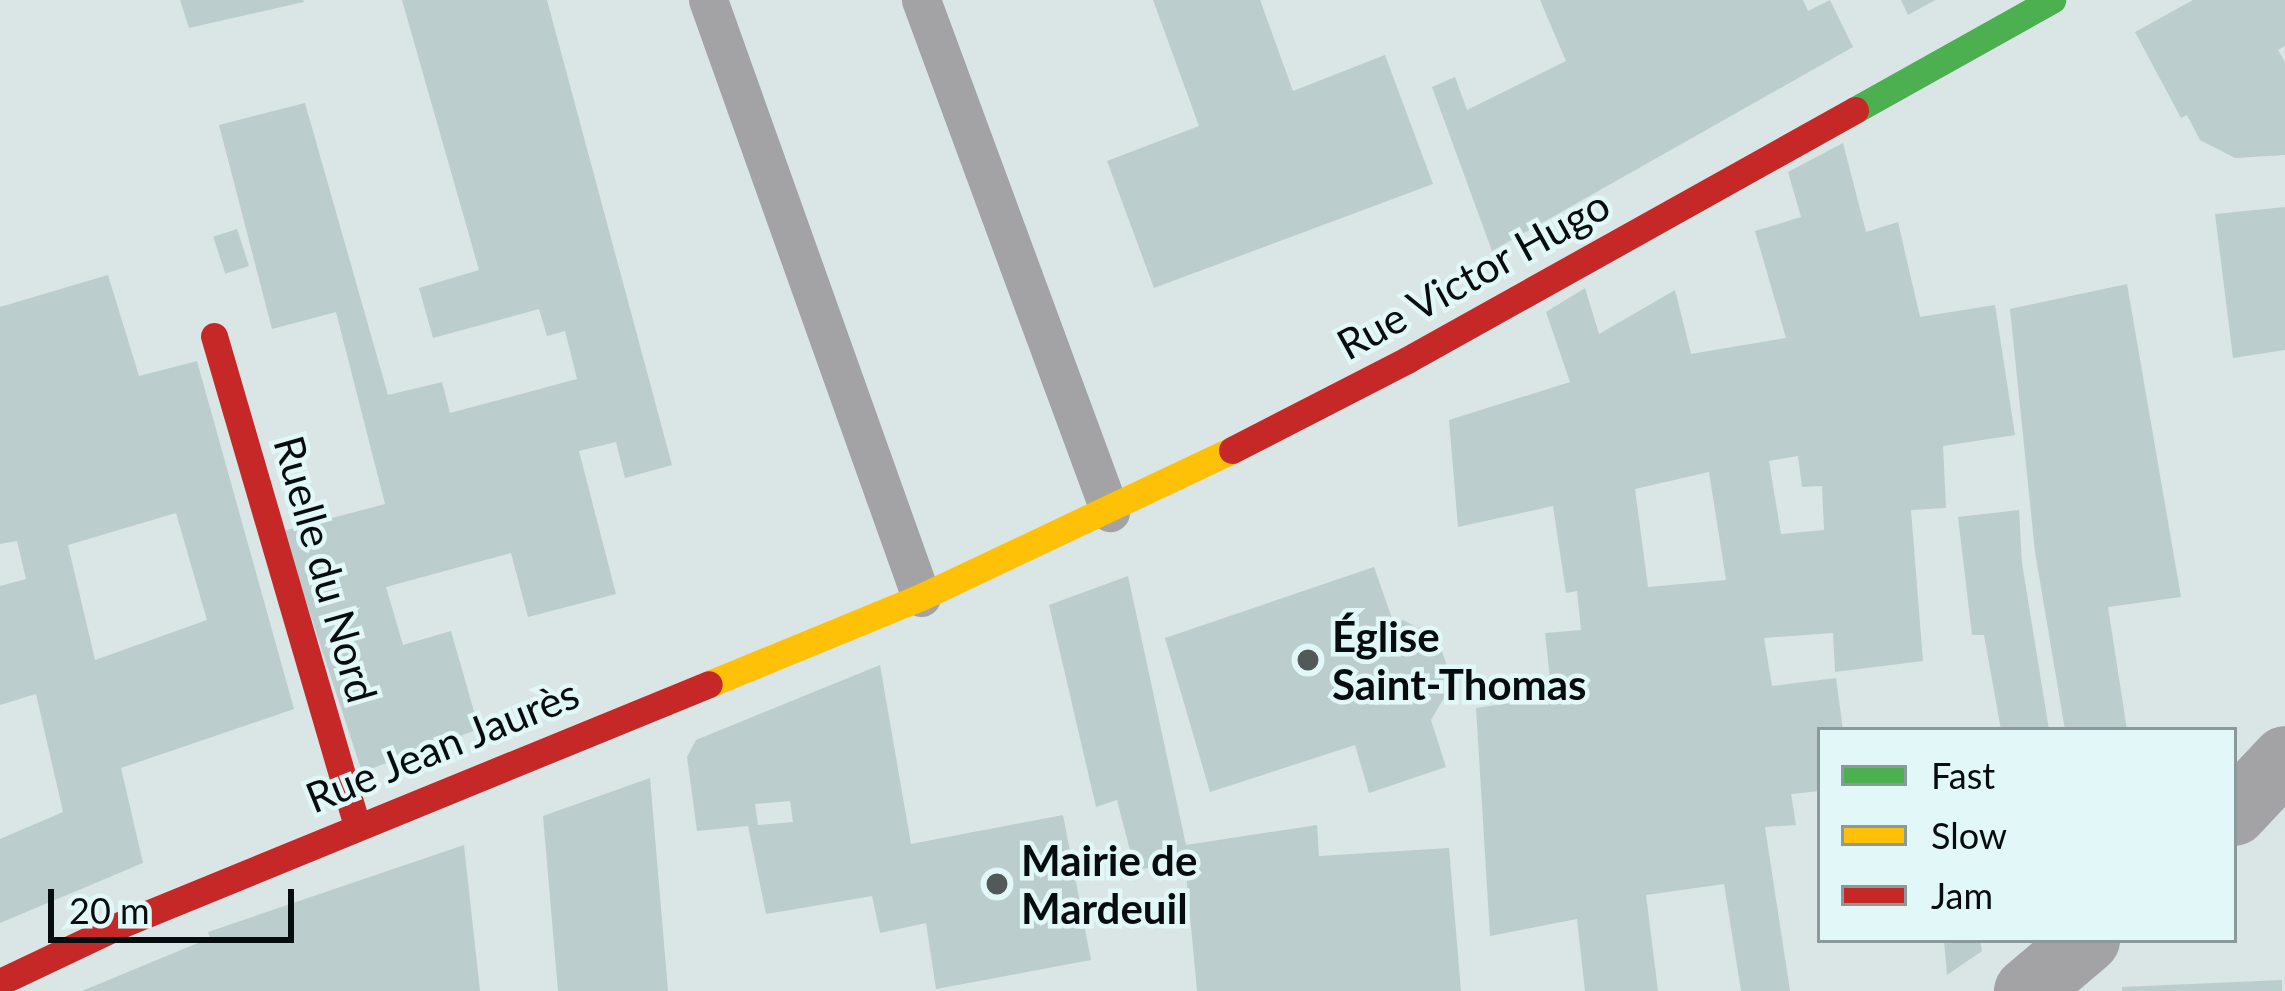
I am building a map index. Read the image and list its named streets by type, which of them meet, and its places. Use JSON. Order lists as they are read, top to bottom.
{
  "streets": {
    "street": ["Rue Victor Hugo", "Ruelle du Nord", "Rue Jean Jaurès"]
  },
  "crossings": [
    ["Rue Victor Hugo", "Rue Jean Jaurès"],
    ["Ruelle du Nord", "Rue Jean Jaurès"]
  ],
  "places": ["Église Saint-Thomas", "Mairie de Mardeuil"],
  "legend": ["Fast", "Slow", "Jam"],
  "scale_bar": "20 m"
}
